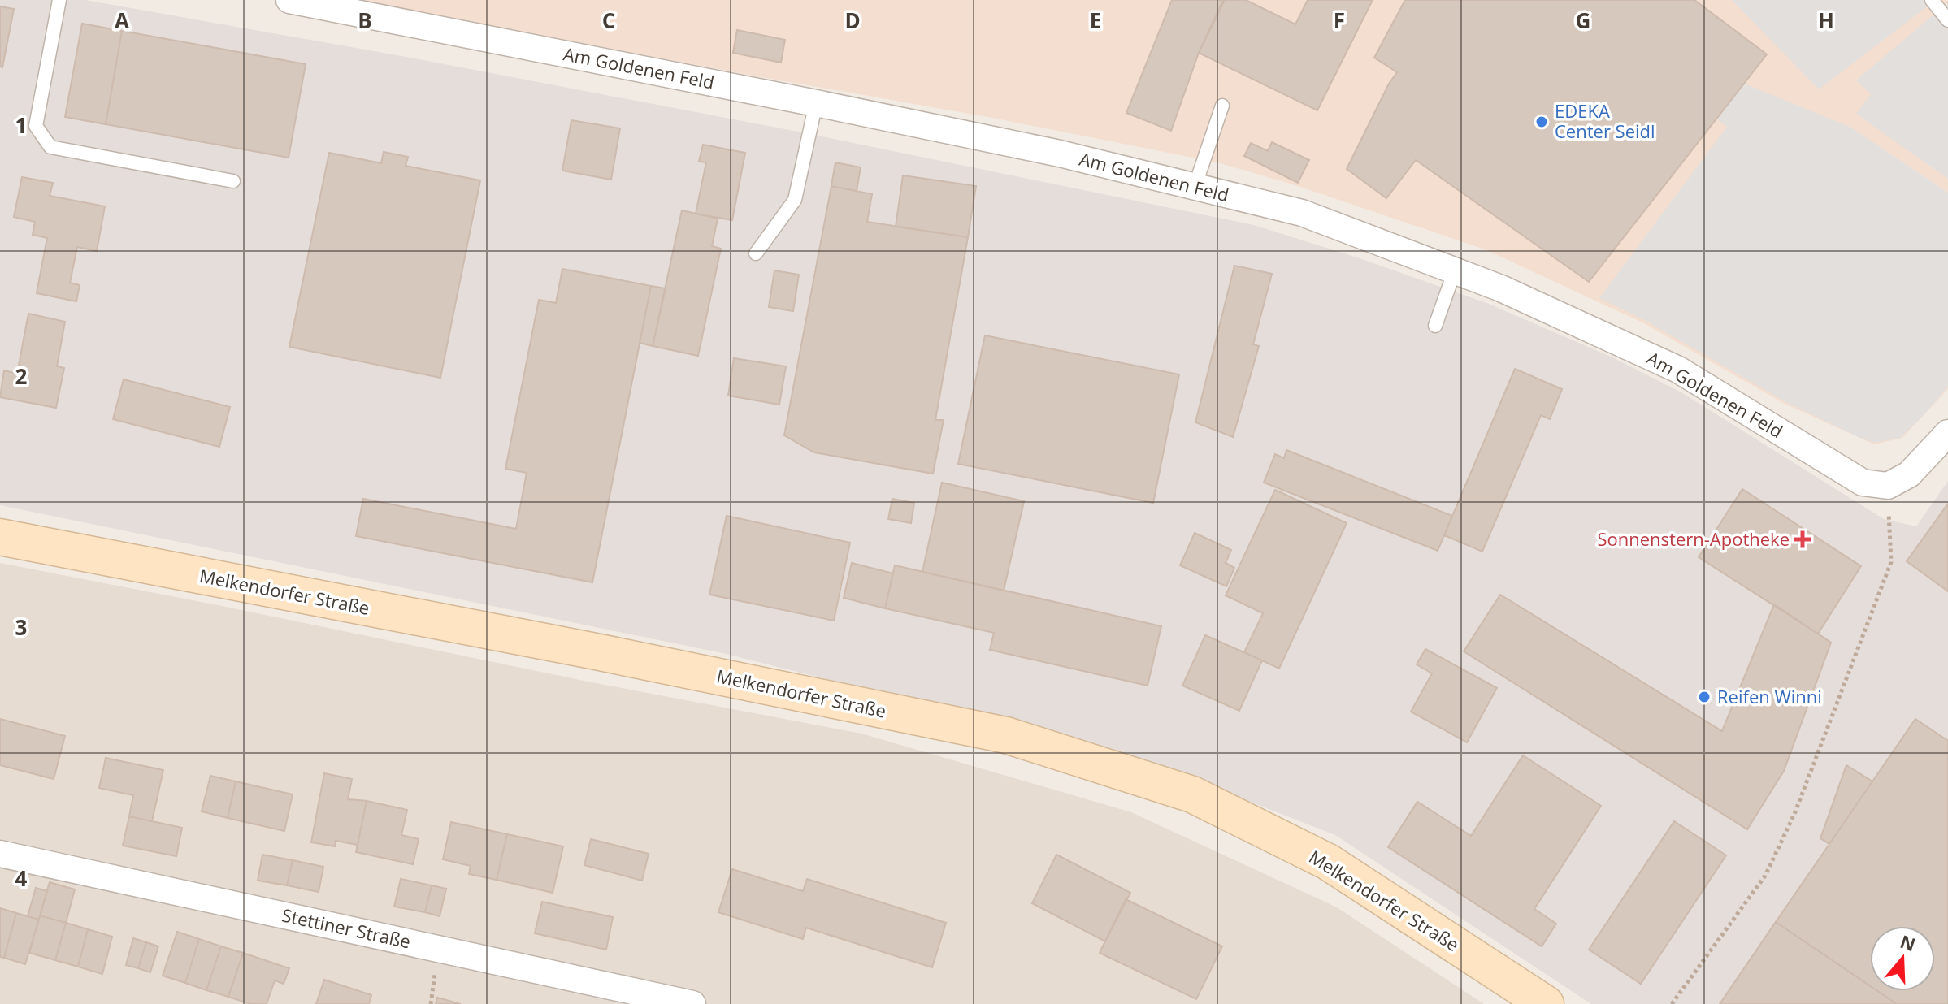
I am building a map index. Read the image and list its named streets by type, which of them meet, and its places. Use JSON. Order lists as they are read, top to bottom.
{
  "streets": {
    "street": ["Am Goldenen Feld", "Melkendorfer Straße", "Stettiner Straße"]
  },
  "places": {
    "other": ["EDEKA Center Seidl", "Reifen Winni"],
    "health": ["Sonnenstern-Apotheke"]
  },
  "north": "top",
  "grid": {
    "columns": [
      "A",
      "B",
      "C",
      "D",
      "E",
      "F",
      "G",
      "H"
    ],
    "rows": [
      "1",
      "2",
      "3",
      "4"
    ]
  }
}
